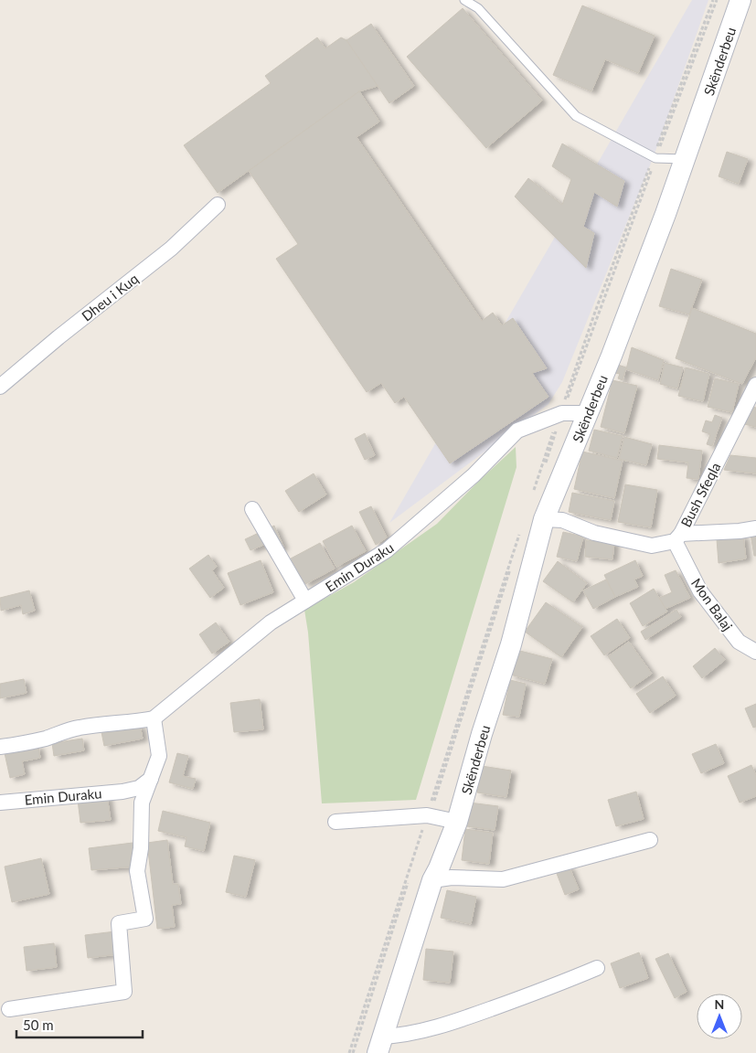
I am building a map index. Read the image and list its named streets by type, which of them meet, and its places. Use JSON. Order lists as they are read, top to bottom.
{
  "streets": {
    "main road": ["Skënderbeu"],
    "street": [
      "Dheu i Kuq",
      "Bush Sfeqla",
      "Emin Duraku",
      "Mon Balaj"
    ]
  },
  "crossings": [
    ["Skënderbeu", "Bush Sfeqla"],
    ["Skënderbeu", "Emin Duraku"],
    ["Bush Sfeqla", "Mon Balaj"]
  ],
  "scale_bar": "50 m",
  "north": "top"
}
